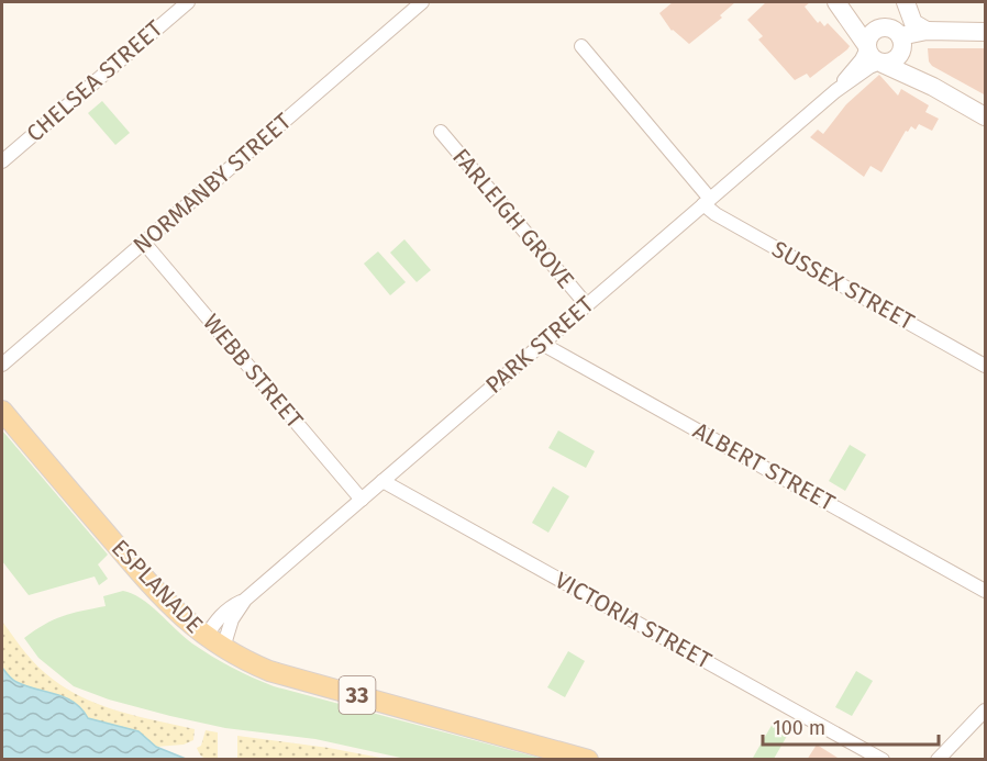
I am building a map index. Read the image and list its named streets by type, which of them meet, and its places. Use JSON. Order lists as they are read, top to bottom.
{
  "streets": {
    "main road": ["ESPLANADE", "33"],
    "street": [
      "CHELSEA STREET",
      "NORMANBY STREET",
      "FARLEIGH GROVE",
      "SUSSEX STREET",
      "PARK STREET",
      "WEBB STREET",
      "ALBERT STREET",
      "VICTORIA STREET"
    ]
  },
  "crossings": [
    ["NORMANBY STREET", "WEBB STREET"],
    ["FARLEIGH GROVE", "PARK STREET"],
    ["SUSSEX STREET", "PARK STREET"],
    ["PARK STREET", "WEBB STREET"],
    ["PARK STREET", "ALBERT STREET"],
    ["PARK STREET", "ESPLANADE"],
    ["PARK STREET", "VICTORIA STREET"]
  ],
  "scale_bar": "100 m"
}
